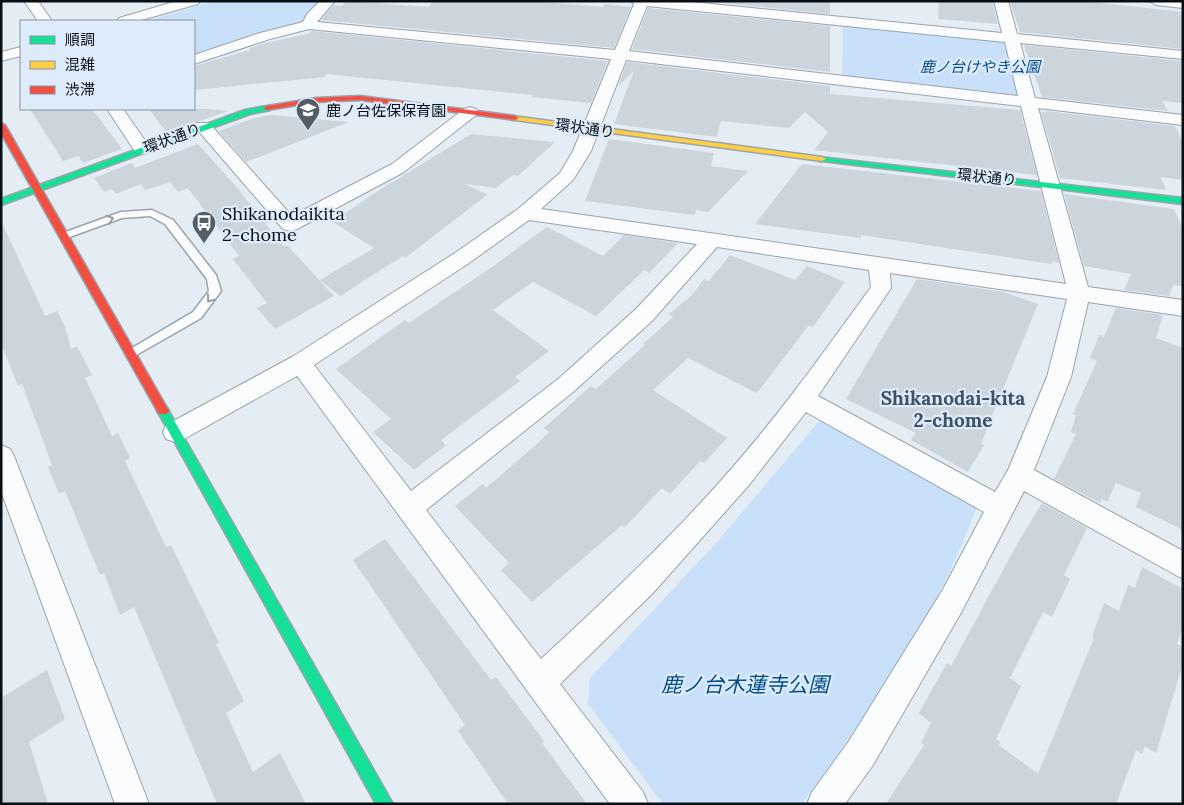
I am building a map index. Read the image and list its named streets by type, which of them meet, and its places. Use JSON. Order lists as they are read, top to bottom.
{
  "streets": {
    "street": ["環状通り"]
  },
  "districts": ["Shikanodai-kita 2-chome"],
  "parks": ["鹿ノ台けやき公園", "鹿ノ台木蓮寺公園"],
  "places": {
    "school or university": ["鹿ノ台佐保保育園"],
    "bus stop": ["Shikanodaikita 2-chome"]
  },
  "legend": ["順調", "混雑", "渋滞"]
}
